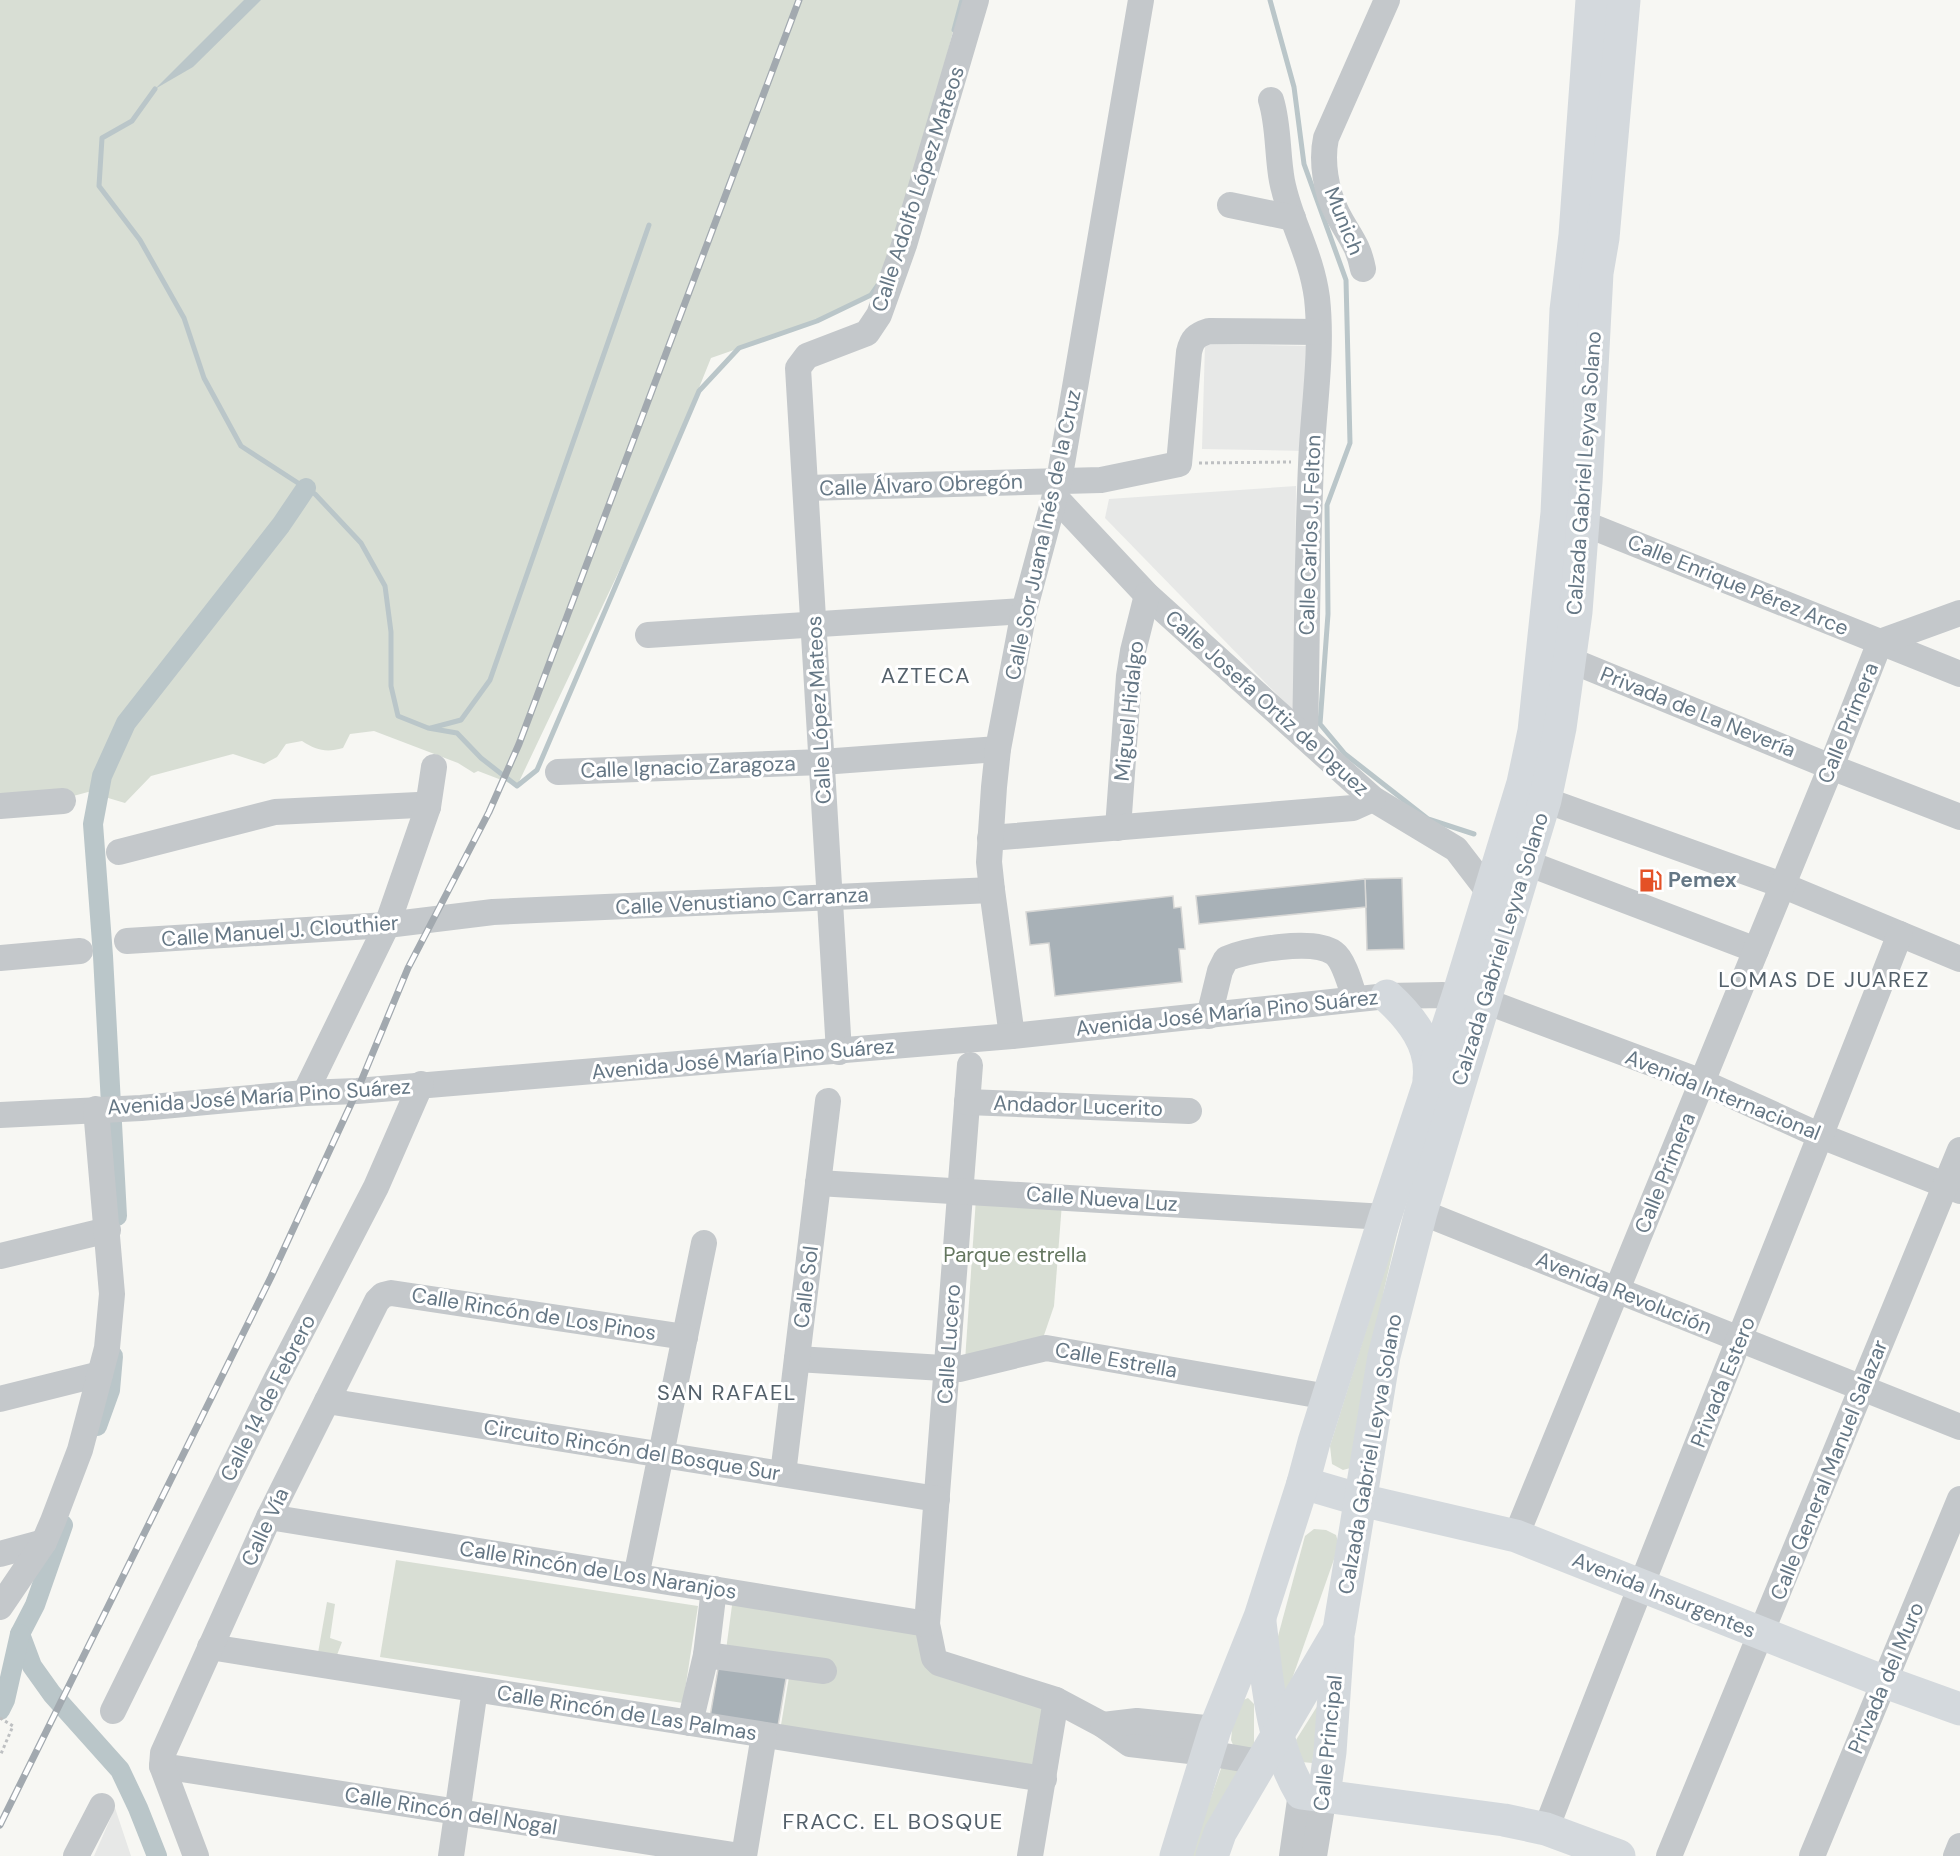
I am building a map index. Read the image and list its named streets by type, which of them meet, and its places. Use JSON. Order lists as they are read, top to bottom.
{
  "streets": {
    "main road": ["Calzada Gabriel Leyva Solano", "Avenida Insurgentes", "Calle Principal"],
    "street": [
      "Calle Adolfo López Mateos",
      "Munich",
      "Calle Álvaro Obregón",
      "Calle Sor Juana Inés de la Cruz",
      "Calle Carlos J. Felton",
      "Calle Enrique Pérez Arce",
      "Calle Josefa Ortiz de Dguez",
      "Calle López Mateos",
      "Miguel Hidalgo",
      "Privada de La Nevería",
      "Calle Primera",
      "Calle Ignacio Zaragoza",
      "Calle Venustiano Carranza",
      "Calle Manuel J. Clouthier",
      "Avenida José María Pino Suárez",
      "Avenida Internacional",
      "Andador Lucerito",
      "Calle Nueva Luz",
      "Calle Sol",
      "Avenida Revolución",
      "Calle Rincón de Los Pinos",
      "Calle Lucero",
      "Calle Estrella",
      "Privada Estero",
      "Calle 14 de Febrero",
      "Circuito Rincón del Bosque Sur",
      "Calle General Manuel Salazar",
      "Calle Vía",
      "Calle Rincón de Los Naranjos",
      "Privada del Muro",
      "Calle Rincón de Las Palmas",
      "Calle Rincón del Nogal"
    ]
  },
  "crossings": [
    ["Calle Adolfo López Mateos", "Calle López Mateos"],
    ["Calzada Gabriel Leyva Solano", "Calle Enrique Pérez Arce"],
    ["Calzada Gabriel Leyva Solano", "Calle Josefa Ortiz de Dguez"],
    ["Calzada Gabriel Leyva Solano", "Privada de La Nevería"],
    ["Calzada Gabriel Leyva Solano", "Avenida José María Pino Suárez"],
    ["Calzada Gabriel Leyva Solano", "Avenida Internacional"],
    ["Calzada Gabriel Leyva Solano", "Calle Nueva Luz"],
    ["Calzada Gabriel Leyva Solano", "Avenida Revolución"],
    ["Calzada Gabriel Leyva Solano", "Calle Estrella"],
    ["Calzada Gabriel Leyva Solano", "Avenida Insurgentes"],
    ["Calzada Gabriel Leyva Solano", "Calle Principal"],
    ["Calle Álvaro Obregón", "Calle Sor Juana Inés de la Cruz"],
    ["Calle Álvaro Obregón", "Calle Josefa Ortiz de Dguez"],
    ["Calle Álvaro Obregón", "Calle López Mateos"],
    ["Calle Sor Juana Inés de la Cruz", "Calle Josefa Ortiz de Dguez"],
    ["Calle Sor Juana Inés de la Cruz", "Calle Ignacio Zaragoza"],
    ["Calle Sor Juana Inés de la Cruz", "Calle Venustiano Carranza"],
    ["Calle Sor Juana Inés de la Cruz", "Avenida José María Pino Suárez"],
    ["Calle Carlos J. Felton", "Calle Josefa Ortiz de Dguez"],
    ["Calle Enrique Pérez Arce", "Calle Primera"],
    ["Calle Josefa Ortiz de Dguez", "Miguel Hidalgo"],
    ["Calle López Mateos", "Calle Ignacio Zaragoza"],
    ["Calle López Mateos", "Calle Venustiano Carranza"],
    ["Calle López Mateos", "Avenida José María Pino Suárez"],
    ["Privada de La Nevería", "Calle Primera"],
    ["Calle Primera", "Avenida Internacional"],
    ["Calle Primera", "Avenida Revolución"],
    ["Calle Primera", "Avenida Insurgentes"],
    ["Calle Venustiano Carranza", "Calle Manuel J. Clouthier"],
    ["Avenida José María Pino Suárez", "Avenida Internacional"],
    ["Avenida José María Pino Suárez", "Calle 14 de Febrero"],
    ["Avenida Internacional", "Privada Estero"],
    ["Avenida Internacional", "Calle General Manuel Salazar"],
    ["Andador Lucerito", "Calle Lucero"],
    ["Calle Nueva Luz", "Calle Sol"],
    ["Calle Nueva Luz", "Calle Lucero"],
    ["Calle Sol", "Calle Estrella"],
    ["Calle Sol", "Circuito Rincón del Bosque Sur"],
    ["Avenida Revolución", "Privada Estero"],
    ["Avenida Revolución", "Calle General Manuel Salazar"],
    ["Calle Rincón de Los Pinos", "Calle Vía"],
    ["Calle Lucero", "Calle Estrella"],
    ["Calle Lucero", "Circuito Rincón del Bosque Sur"],
    ["Calle Lucero", "Calle Rincón de Los Naranjos"],
    ["Privada Estero", "Avenida Insurgentes"],
    ["Circuito Rincón del Bosque Sur", "Calle Vía"],
    ["Calle General Manuel Salazar", "Avenida Insurgentes"],
    ["Calle Vía", "Calle Rincón de Los Naranjos"],
    ["Calle Vía", "Calle Rincón de Las Palmas"],
    ["Calle Vía", "Calle Rincón del Nogal"],
    ["Avenida Insurgentes", "Privada del Muro"]
  ],
  "districts": [
    "AZTECA",
    "LOMAS DE JUAREZ",
    "SAN RAFAEL",
    "FRACC. EL BOSQUE"
  ],
  "parks": ["Parque estrella"],
  "places": {
    "fuel station": ["Pemex"]
  }
}
